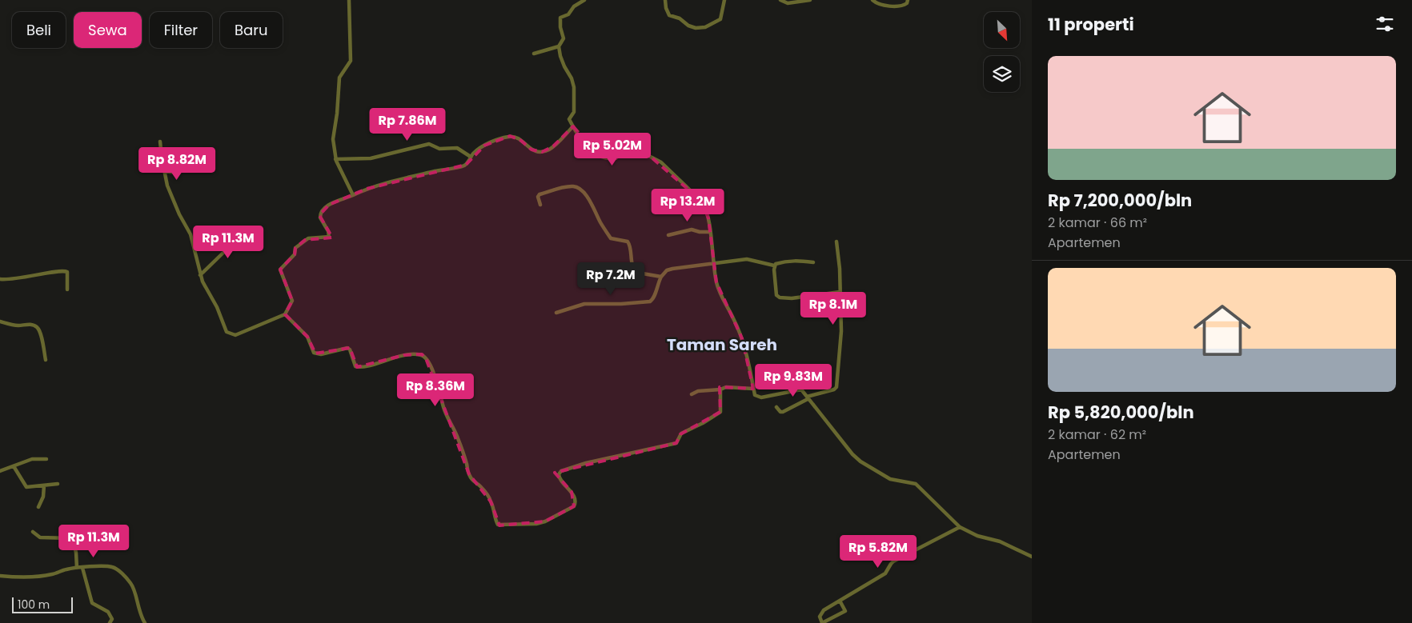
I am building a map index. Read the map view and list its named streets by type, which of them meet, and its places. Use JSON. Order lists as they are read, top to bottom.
{
  "districts": ["Taman Sareh"],
  "scale_bar": "100 m",
  "north": "bottom right",
  "page": {
    "heading": "11 properti",
    "chip": [
      "Beli",
      "Sewa",
      "Filter",
      "Baru"
    ],
    "list": [
      {
        "name": "Rp 7,200,000/bln",
        "note": "2 kamar · 66 m² · Apartemen"
      },
      {
        "name": "Rp 5,820,000/bln",
        "note": "2 kamar · 62 m² · Apartemen"
      }
    ],
    "price": [
      "Rp 7.86M",
      "Rp 5.02M",
      "Rp 8.82M",
      "Rp 13.2M",
      "Rp 11.3M",
      "Rp 7.2M",
      "Rp 8.1M",
      "Rp 9.83M",
      "Rp 8.36M",
      "Rp 11.3M",
      "Rp 5.82M"
    ],
    "scale": "100 m"
  }
}
